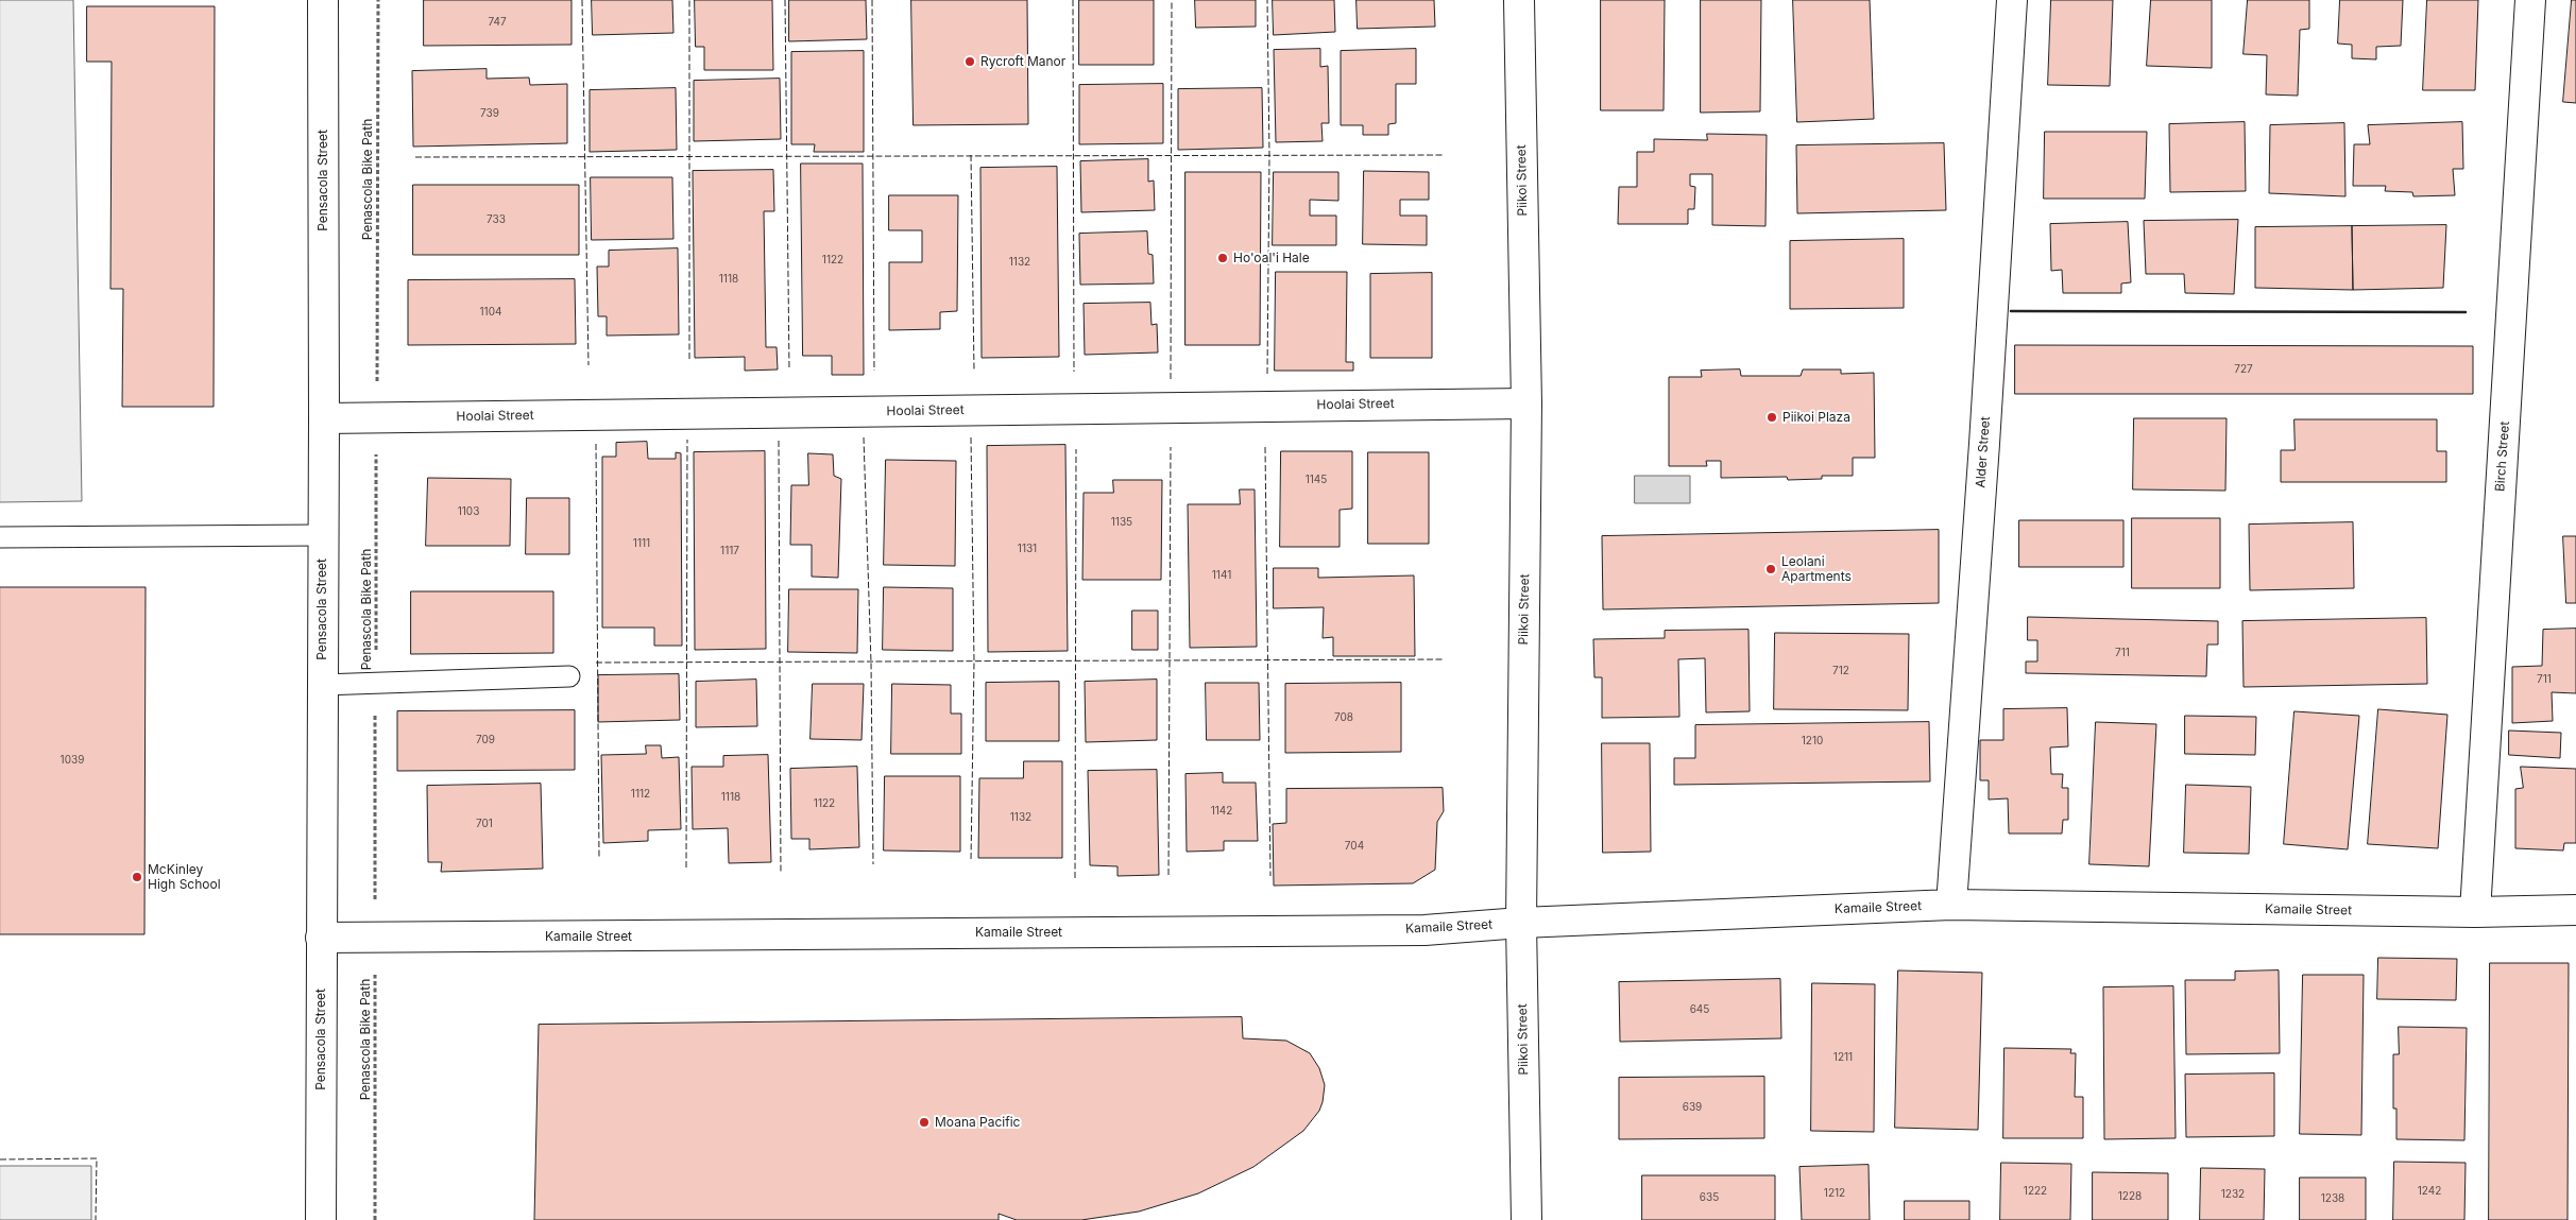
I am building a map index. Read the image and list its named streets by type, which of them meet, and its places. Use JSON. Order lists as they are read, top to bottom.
{
  "streets": {
    "street": [
      "Pensacola Street",
      "Piikoi Street",
      "Hoolai Street",
      "Alder Street",
      "Birch Street",
      "Kamaile Street"
    ],
    "path": ["Penascola Bike Path"]
  },
  "crossings": [
    ["Penascola Bike Path", "Hoolai Street"],
    ["Penascola Bike Path", "Kamaile Street"],
    ["Pensacola Street", "Hoolai Street"],
    ["Pensacola Street", "Kamaile Street"],
    ["Piikoi Street", "Hoolai Street"],
    ["Piikoi Street", "Kamaile Street"],
    ["Alder Street", "Kamaile Street"],
    ["Birch Street", "Kamaile Street"]
  ],
  "places": [
    "Rycroft Manor",
    "Ho'oal'i Hale",
    "Piikoi Plaza",
    "Leolani Apartments",
    "McKinley High School",
    "Moana Pacific"
  ],
  "house_numbers": [
    "747",
    "739",
    "733",
    "1122",
    "1132",
    "1118",
    "1104",
    "727",
    "1145",
    "1103",
    "1135",
    "1111",
    "1131",
    "1117",
    "1141",
    "711",
    "712",
    "711",
    "708",
    "709",
    "1210",
    "1039",
    "1112",
    "1118",
    "1122",
    "1142",
    "1132",
    "701",
    "704",
    "645",
    "1211",
    "639",
    "1222",
    "1242",
    "1212",
    "1232",
    "1228",
    "635",
    "1238"
  ]
}
